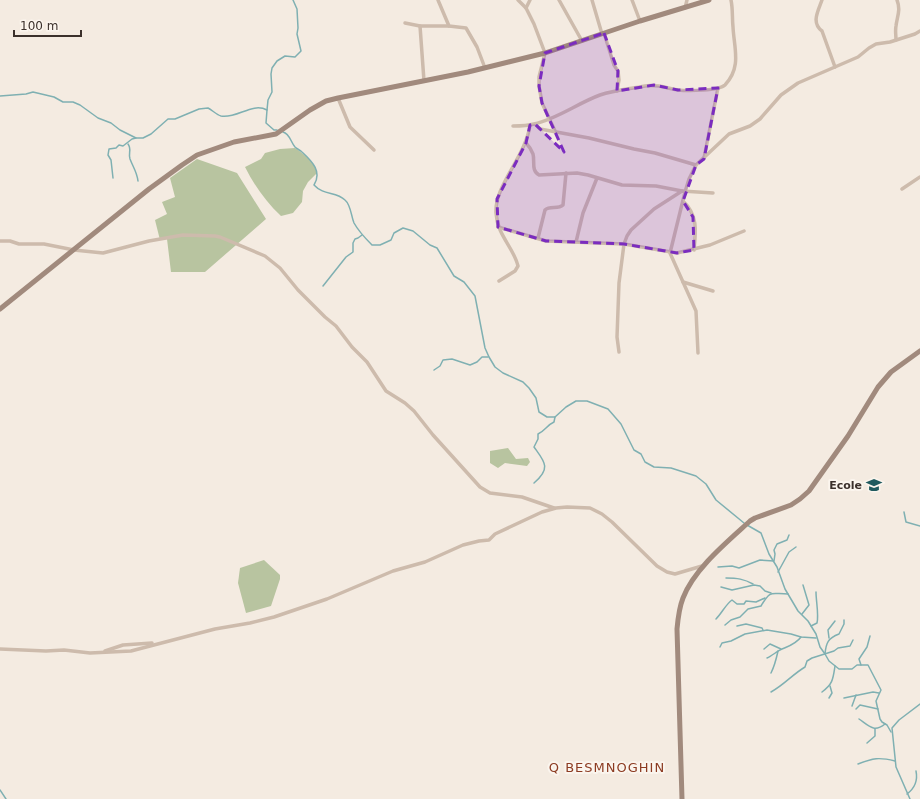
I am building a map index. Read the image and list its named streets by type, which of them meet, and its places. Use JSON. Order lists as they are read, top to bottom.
{
  "districts": ["Q BESMNOGHIN"],
  "places": {
    "school or university": ["Ecole"]
  },
  "scale_bar": "100 m"
}
